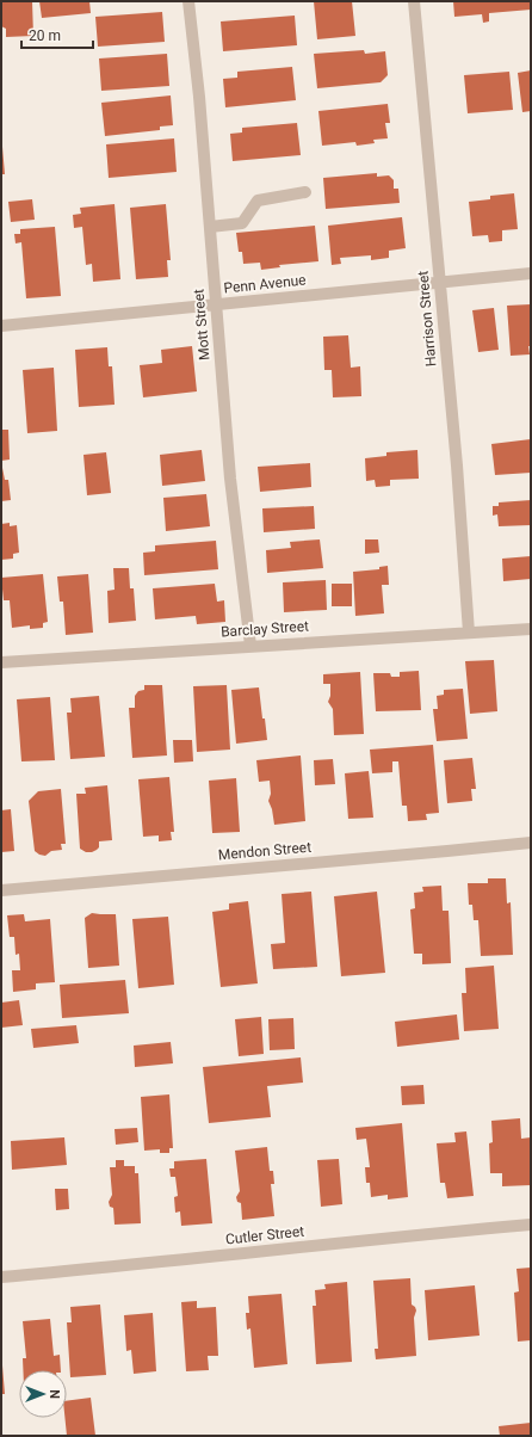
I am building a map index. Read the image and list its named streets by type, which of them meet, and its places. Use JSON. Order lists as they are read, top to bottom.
{
  "streets": {
    "street": [
      "Penn Avenue",
      "Harrison Street",
      "Mott Street",
      "Barclay Street",
      "Mendon Street",
      "Cutler Street"
    ]
  },
  "crossings": [
    ["Penn Avenue", "Harrison Street"],
    ["Penn Avenue", "Mott Street"],
    ["Harrison Street", "Barclay Street"],
    ["Mott Street", "Barclay Street"]
  ],
  "scale_bar": "20 m",
  "north": "right"
}
